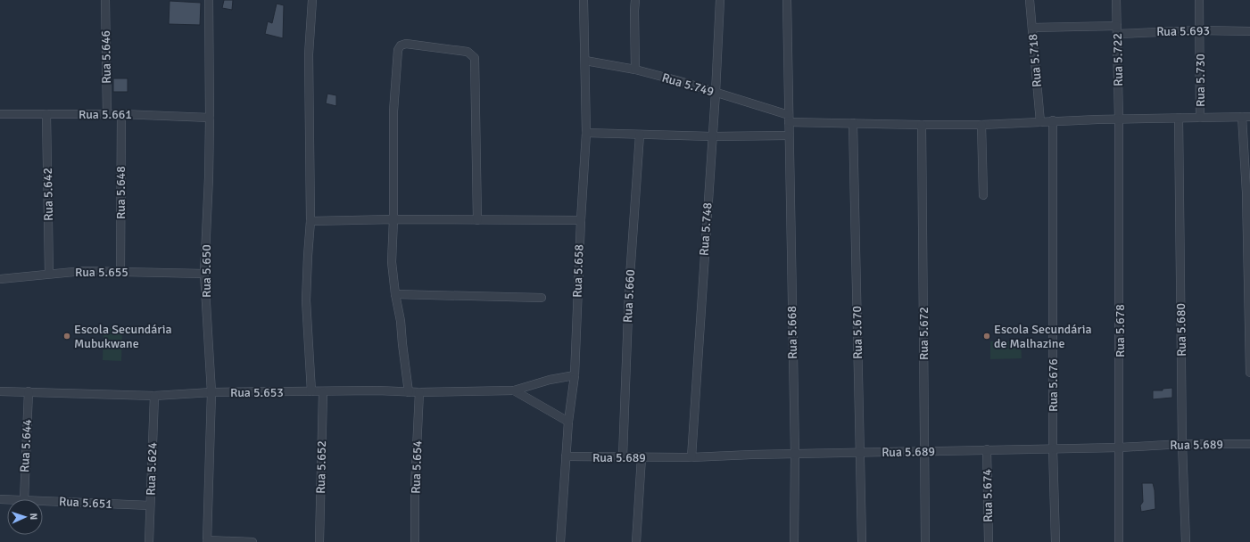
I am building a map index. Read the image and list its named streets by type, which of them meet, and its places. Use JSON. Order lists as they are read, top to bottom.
{
  "streets": {
    "street": [
      "Rua 5.693",
      "Rua 5.646",
      "Rua 5.722",
      "Rua 5.718",
      "Rua 5.730",
      "Rua 5.749",
      "Rua 5.661",
      "Rua 5.648",
      "Rua 5.642",
      "Rua 5.748",
      "Rua 5.650",
      "Rua 5.658",
      "Rua 5.655",
      "Rua 5.660",
      "Rua 5.680",
      "Rua 5.678",
      "Rua 5.668",
      "Rua 5.670",
      "Rua 5.672",
      "Rua 5.676",
      "Rua 5.653",
      "Rua 5.689",
      "Rua 5.644",
      "Rua 5.652",
      "Rua 5.654",
      "Rua 5.624",
      "Rua 5.674",
      "Rua 5.651"
    ]
  },
  "crossings": [
    ["Rua 5.693", "Rua 5.722"],
    ["Rua 5.693", "Rua 5.718"],
    ["Rua 5.693", "Rua 5.730"],
    ["Rua 5.646", "Rua 5.661"],
    ["Rua 5.722", "Rua 5.749"],
    ["Rua 5.722", "Rua 5.678"],
    ["Rua 5.718", "Rua 5.749"],
    ["Rua 5.730", "Rua 5.749"],
    ["Rua 5.749", "Rua 5.748"],
    ["Rua 5.749", "Rua 5.658"],
    ["Rua 5.749", "Rua 5.680"],
    ["Rua 5.749", "Rua 5.678"],
    ["Rua 5.749", "Rua 5.668"],
    ["Rua 5.749", "Rua 5.670"],
    ["Rua 5.749", "Rua 5.672"],
    ["Rua 5.749", "Rua 5.676"],
    ["Rua 5.661", "Rua 5.648"],
    ["Rua 5.661", "Rua 5.642"],
    ["Rua 5.661", "Rua 5.650"],
    ["Rua 5.648", "Rua 5.655"],
    ["Rua 5.642", "Rua 5.655"],
    ["Rua 5.748", "Rua 5.689"],
    ["Rua 5.650", "Rua 5.655"],
    ["Rua 5.650", "Rua 5.653"],
    ["Rua 5.658", "Rua 5.653"],
    ["Rua 5.658", "Rua 5.689"],
    ["Rua 5.660", "Rua 5.689"],
    ["Rua 5.680", "Rua 5.689"],
    ["Rua 5.678", "Rua 5.689"],
    ["Rua 5.668", "Rua 5.689"],
    ["Rua 5.670", "Rua 5.689"],
    ["Rua 5.672", "Rua 5.689"],
    ["Rua 5.676", "Rua 5.689"],
    ["Rua 5.653", "Rua 5.644"],
    ["Rua 5.653", "Rua 5.652"],
    ["Rua 5.653", "Rua 5.654"],
    ["Rua 5.653", "Rua 5.624"],
    ["Rua 5.689", "Rua 5.674"],
    ["Rua 5.624", "Rua 5.651"]
  ],
  "places": ["Escola Secundária Mubukwane", "Escola Secundária de Malhazine"],
  "north": "right"
}
